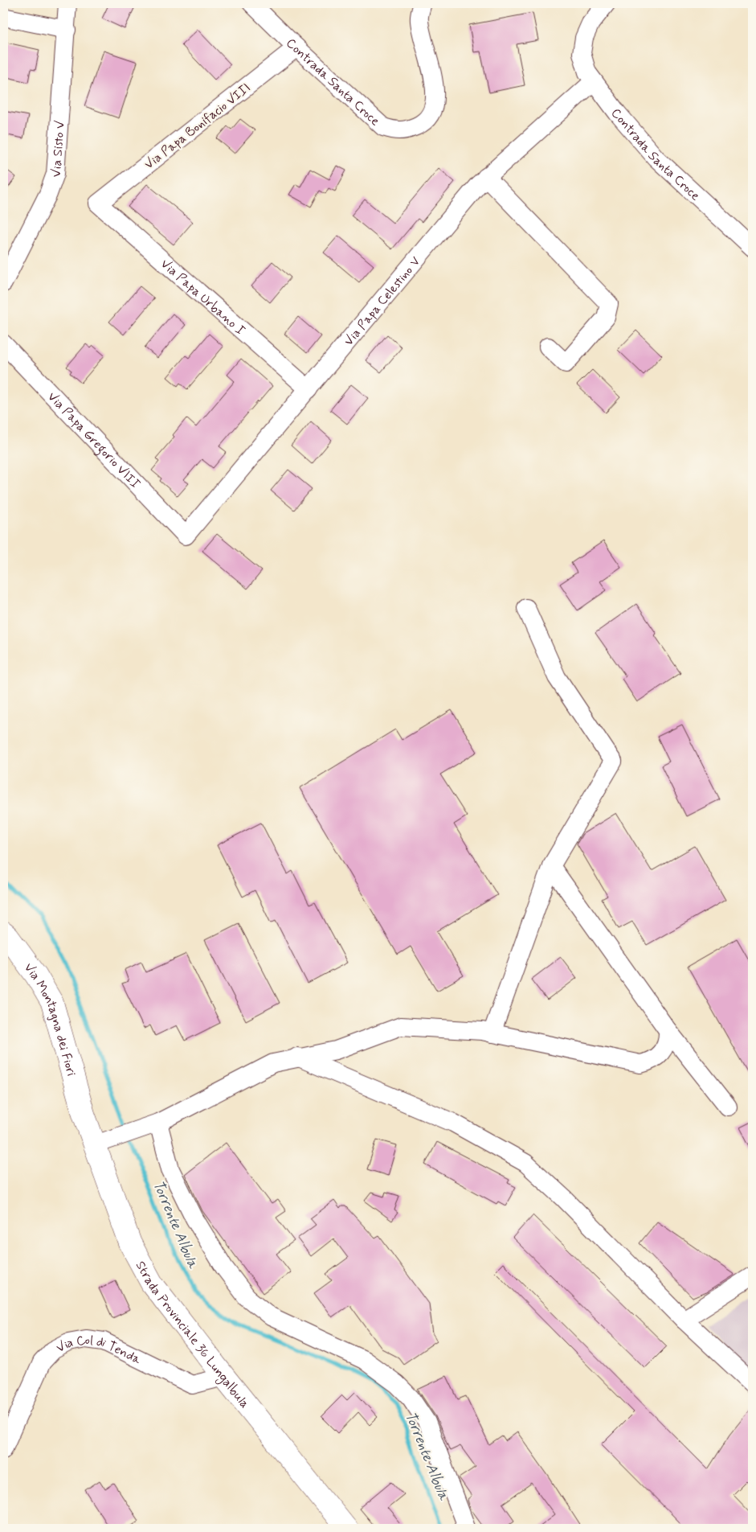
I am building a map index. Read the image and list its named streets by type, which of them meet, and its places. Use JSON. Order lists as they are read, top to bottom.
{
  "streets": {
    "main road": ["Via Montagna dei Fiori", "Strada Provinciale 36 Lungalbula"],
    "street": [
      "Contrada Santa Croce",
      "Via Papa Bonifacio VIII",
      "Via Sisto V",
      "Via Papa Urbano I",
      "Via Papa Celestino V",
      "Via Papa Gregorio VIII",
      "Via Col di Tenda"
    ]
  },
  "crossings": [
    ["Contrada Santa Croce", "Via Papa Bonifacio VIII"],
    ["Contrada Santa Croce", "Via Papa Celestino V"],
    ["Via Papa Bonifacio VIII", "Via Papa Urbano I"],
    ["Via Papa Urbano I", "Via Papa Celestino V"],
    ["Via Papa Celestino V", "Via Papa Gregorio VIII"],
    ["Via Montagna dei Fiori", "Strada Provinciale 36 Lungalbula"],
    ["Strada Provinciale 36 Lungalbula", "Via Col di Tenda"]
  ],
  "water": ["Torrente Albula"]
}
